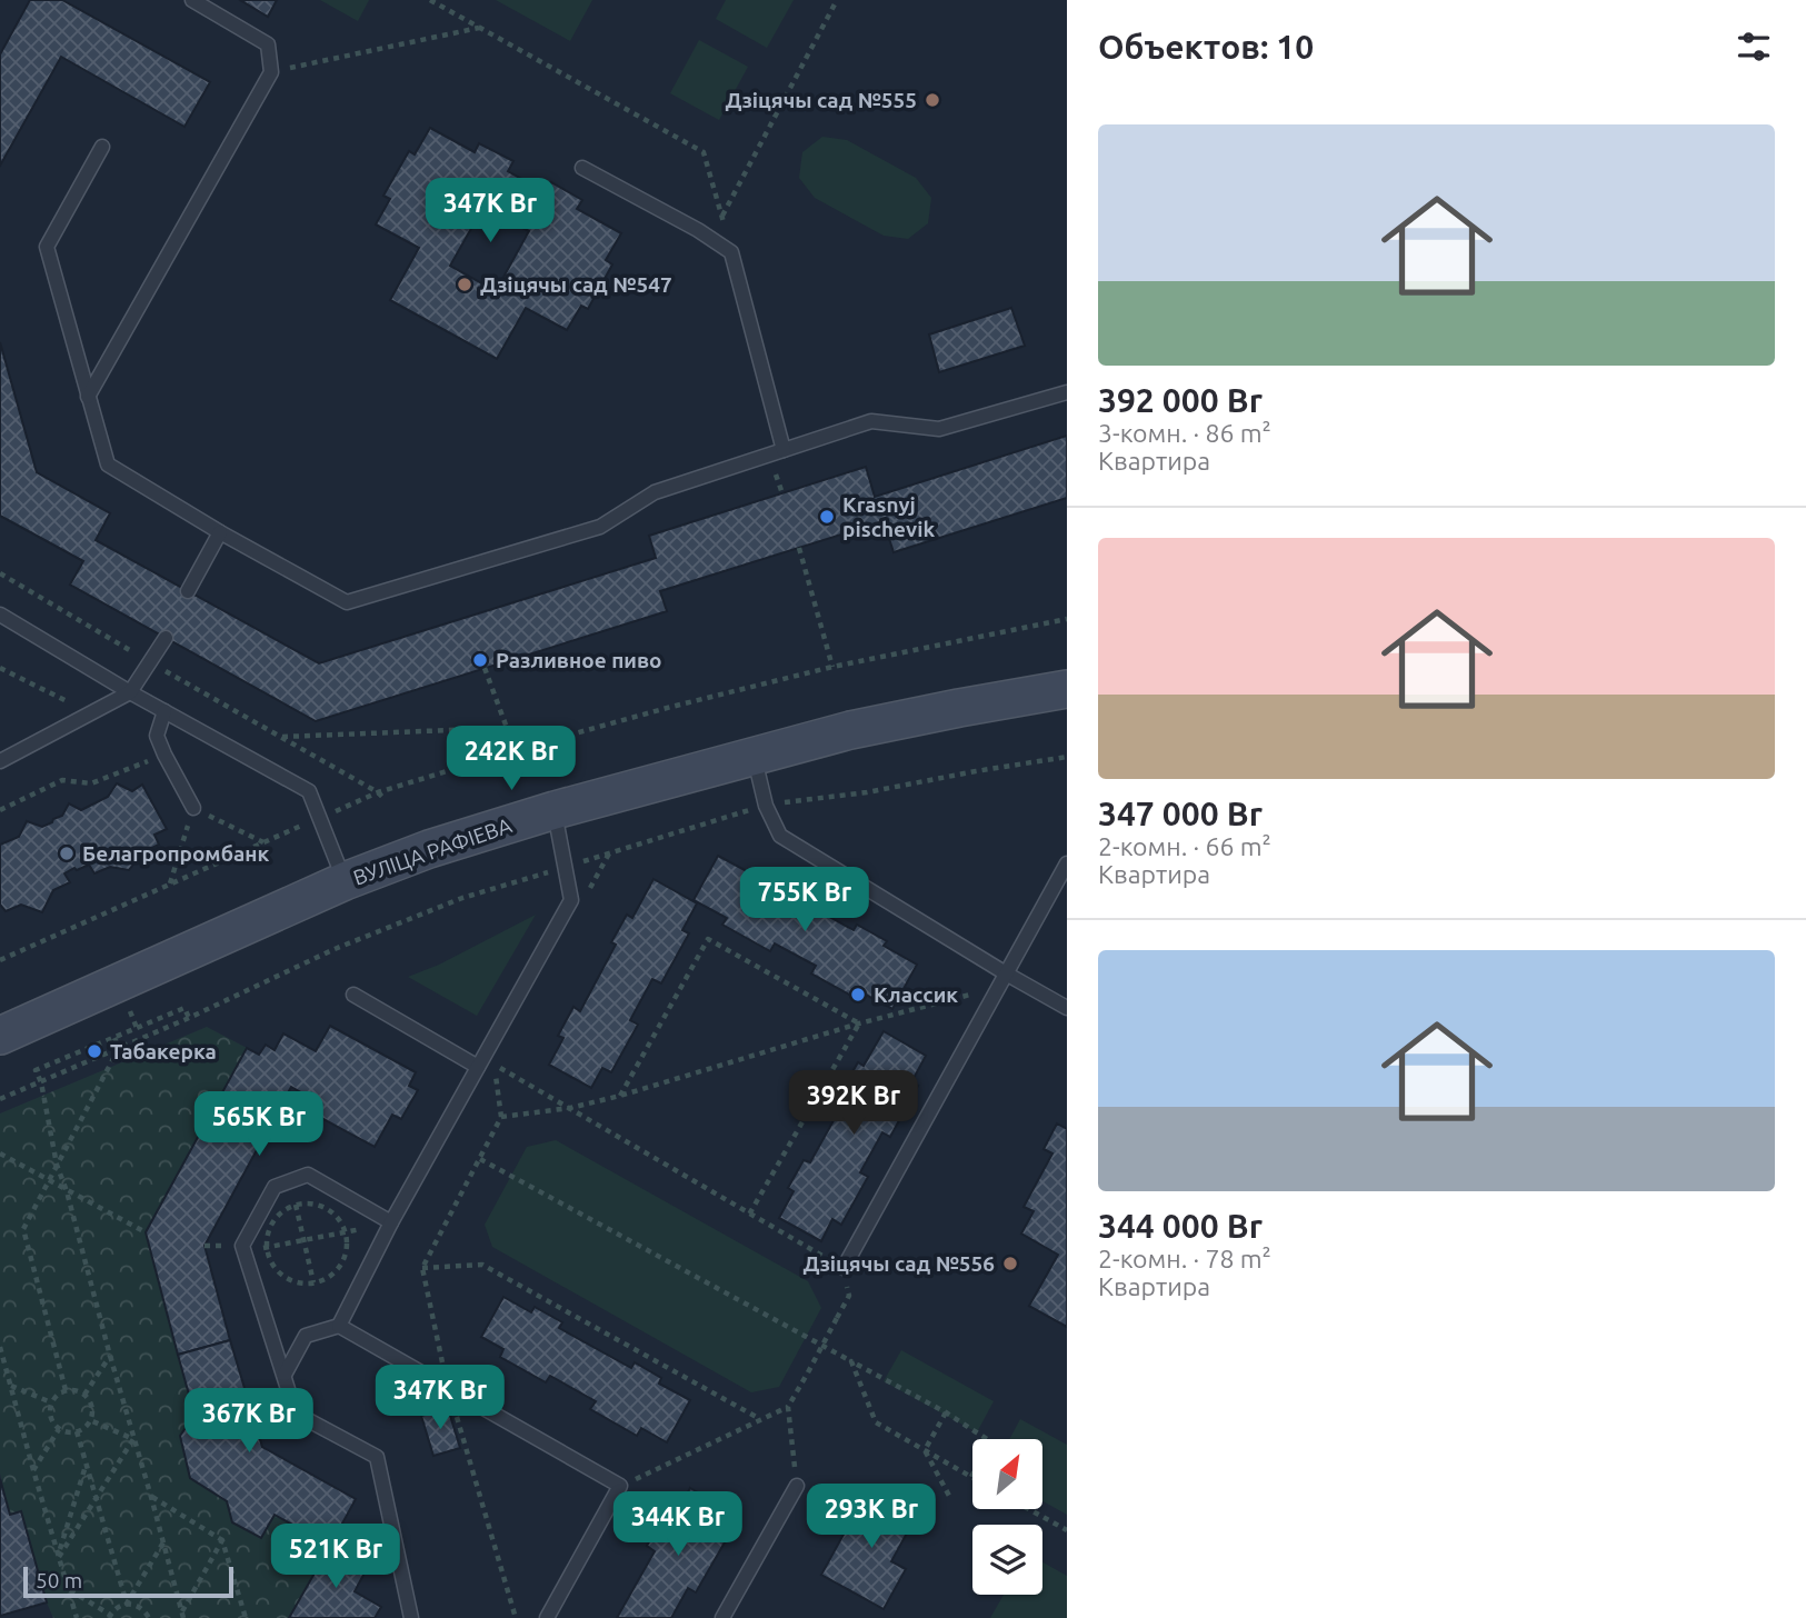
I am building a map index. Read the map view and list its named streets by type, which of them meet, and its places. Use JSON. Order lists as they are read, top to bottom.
{
  "streets": {
    "main road": ["ВУЛІЦА РАФІЕВА"]
  },
  "places": [
    "Дзіцячы сад №555",
    "Дзіцячы сад №547",
    "Krasnyj pischevik",
    "Разливное пиво",
    "Белагропромбанк",
    "Классик",
    "Табакерка",
    "Дзіцячы сад №556"
  ],
  "scale_bar": "50 m",
  "north": "top right",
  "page": {
    "heading": "Объектов: 10",
    "list": [
      {
        "name": "392 000 Br",
        "note": "3-комн. · 86 m² · Квартира"
      },
      {
        "name": "347 000 Br",
        "note": "2-комн. · 66 m² · Квартира"
      },
      {
        "name": "344 000 Br",
        "note": "2-комн. · 78 m² · Квартира"
      }
    ],
    "price": [
      "347K Br",
      "242K Br",
      "755K Br",
      "392K Br",
      "565K Br",
      "347K Br",
      "367K Br",
      "293K Br",
      "344K Br",
      "521K Br"
    ],
    "scale": "50 m"
  }
}
